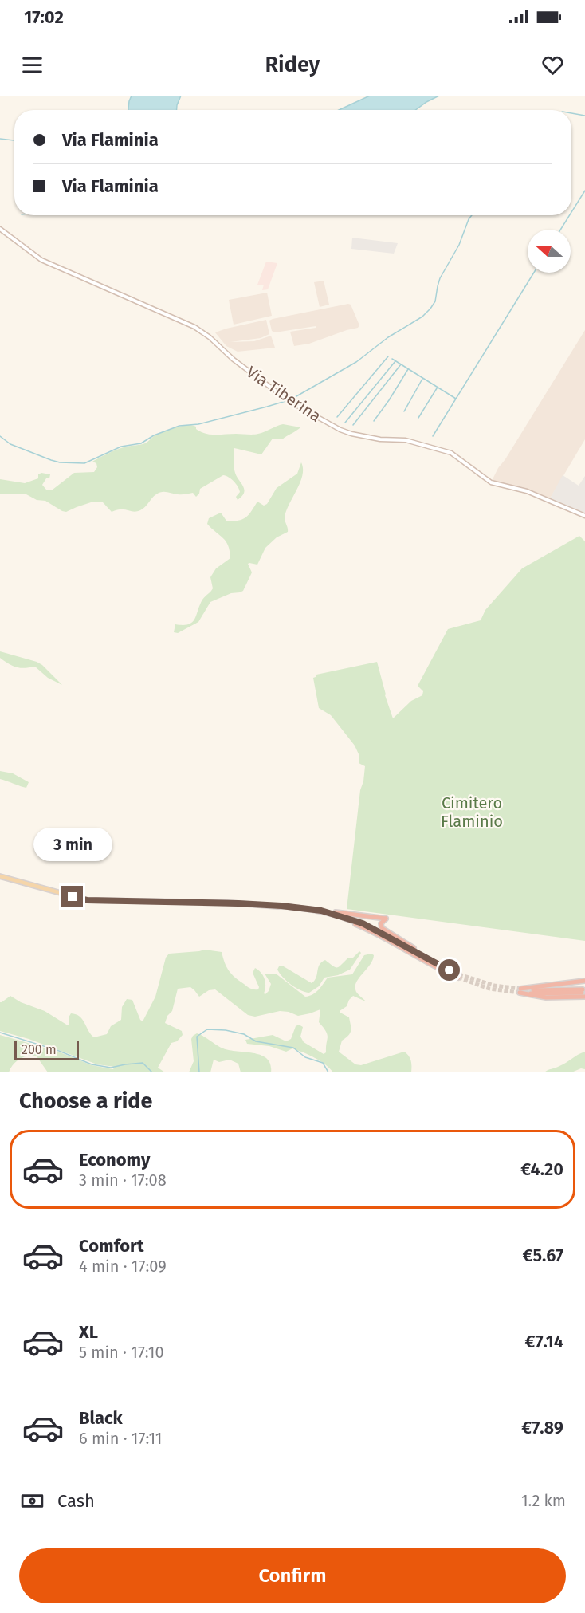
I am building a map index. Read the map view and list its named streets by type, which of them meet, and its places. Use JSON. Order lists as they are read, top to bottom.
{
  "streets": {
    "main road": ["Via Tiberina"]
  },
  "parks": ["Cimitero Flaminio"],
  "scale_bar": "200 m",
  "north": "left",
  "page": {
    "status": "17:02",
    "header": "Ridey",
    "banner": ["Via Flaminia", "Via Flaminia"],
    "bubble": "3 min",
    "scale": "200 m",
    "heading": "Choose a ride",
    "list": [
      {
        "name": "Economy",
        "note": "3 min · 17:08",
        "value": "€4.20"
      },
      {
        "name": "Comfort",
        "note": "4 min · 17:09",
        "value": "€5.67"
      },
      {
        "name": "XL",
        "note": "5 min · 17:10",
        "value": "€7.14"
      },
      {
        "name": "Black",
        "note": "6 min · 17:11",
        "value": "€7.89"
      }
    ],
    "pay": ["Cash", "1.2 km"],
    "buttons": "Confirm"
  }
}
